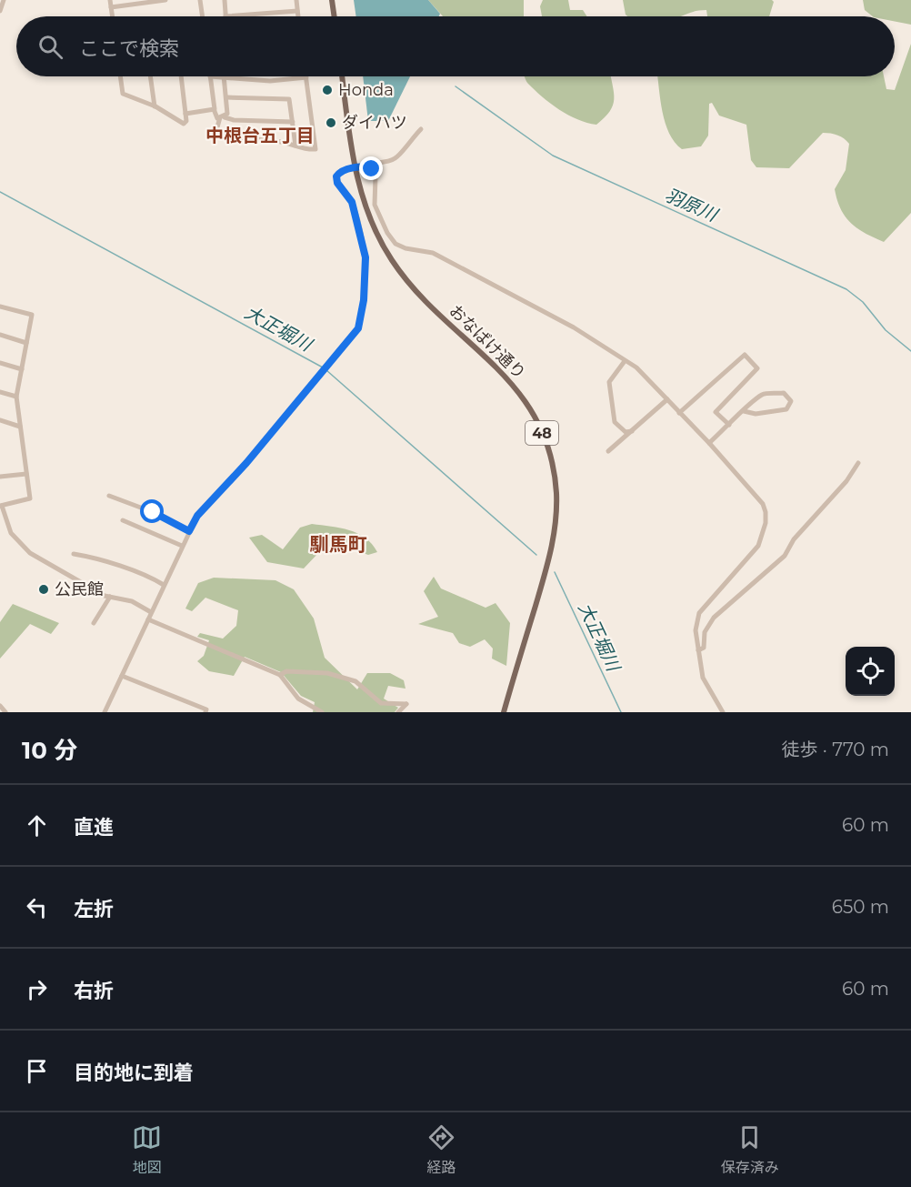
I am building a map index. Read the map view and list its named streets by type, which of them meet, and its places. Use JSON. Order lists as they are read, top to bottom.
{
  "streets": {
    "main road": ["おなばけ通り", "48"]
  },
  "districts": ["中根台五丁目", "馴馬町"],
  "water": ["羽原川", "大正堀川"],
  "places": ["Honda", "ダイハツ", "公民館"],
  "page": {
    "search": "ここで検索",
    "heading": ["10 分", "徒歩 · 770 m"],
    "list": [
      ["直進", "60 m"],
      ["左折", "650 m"],
      ["右折", "60 m"],
      "目的地に到着"
    ],
    "nav": ["地図", "経路", "保存済み"]
  }
}
